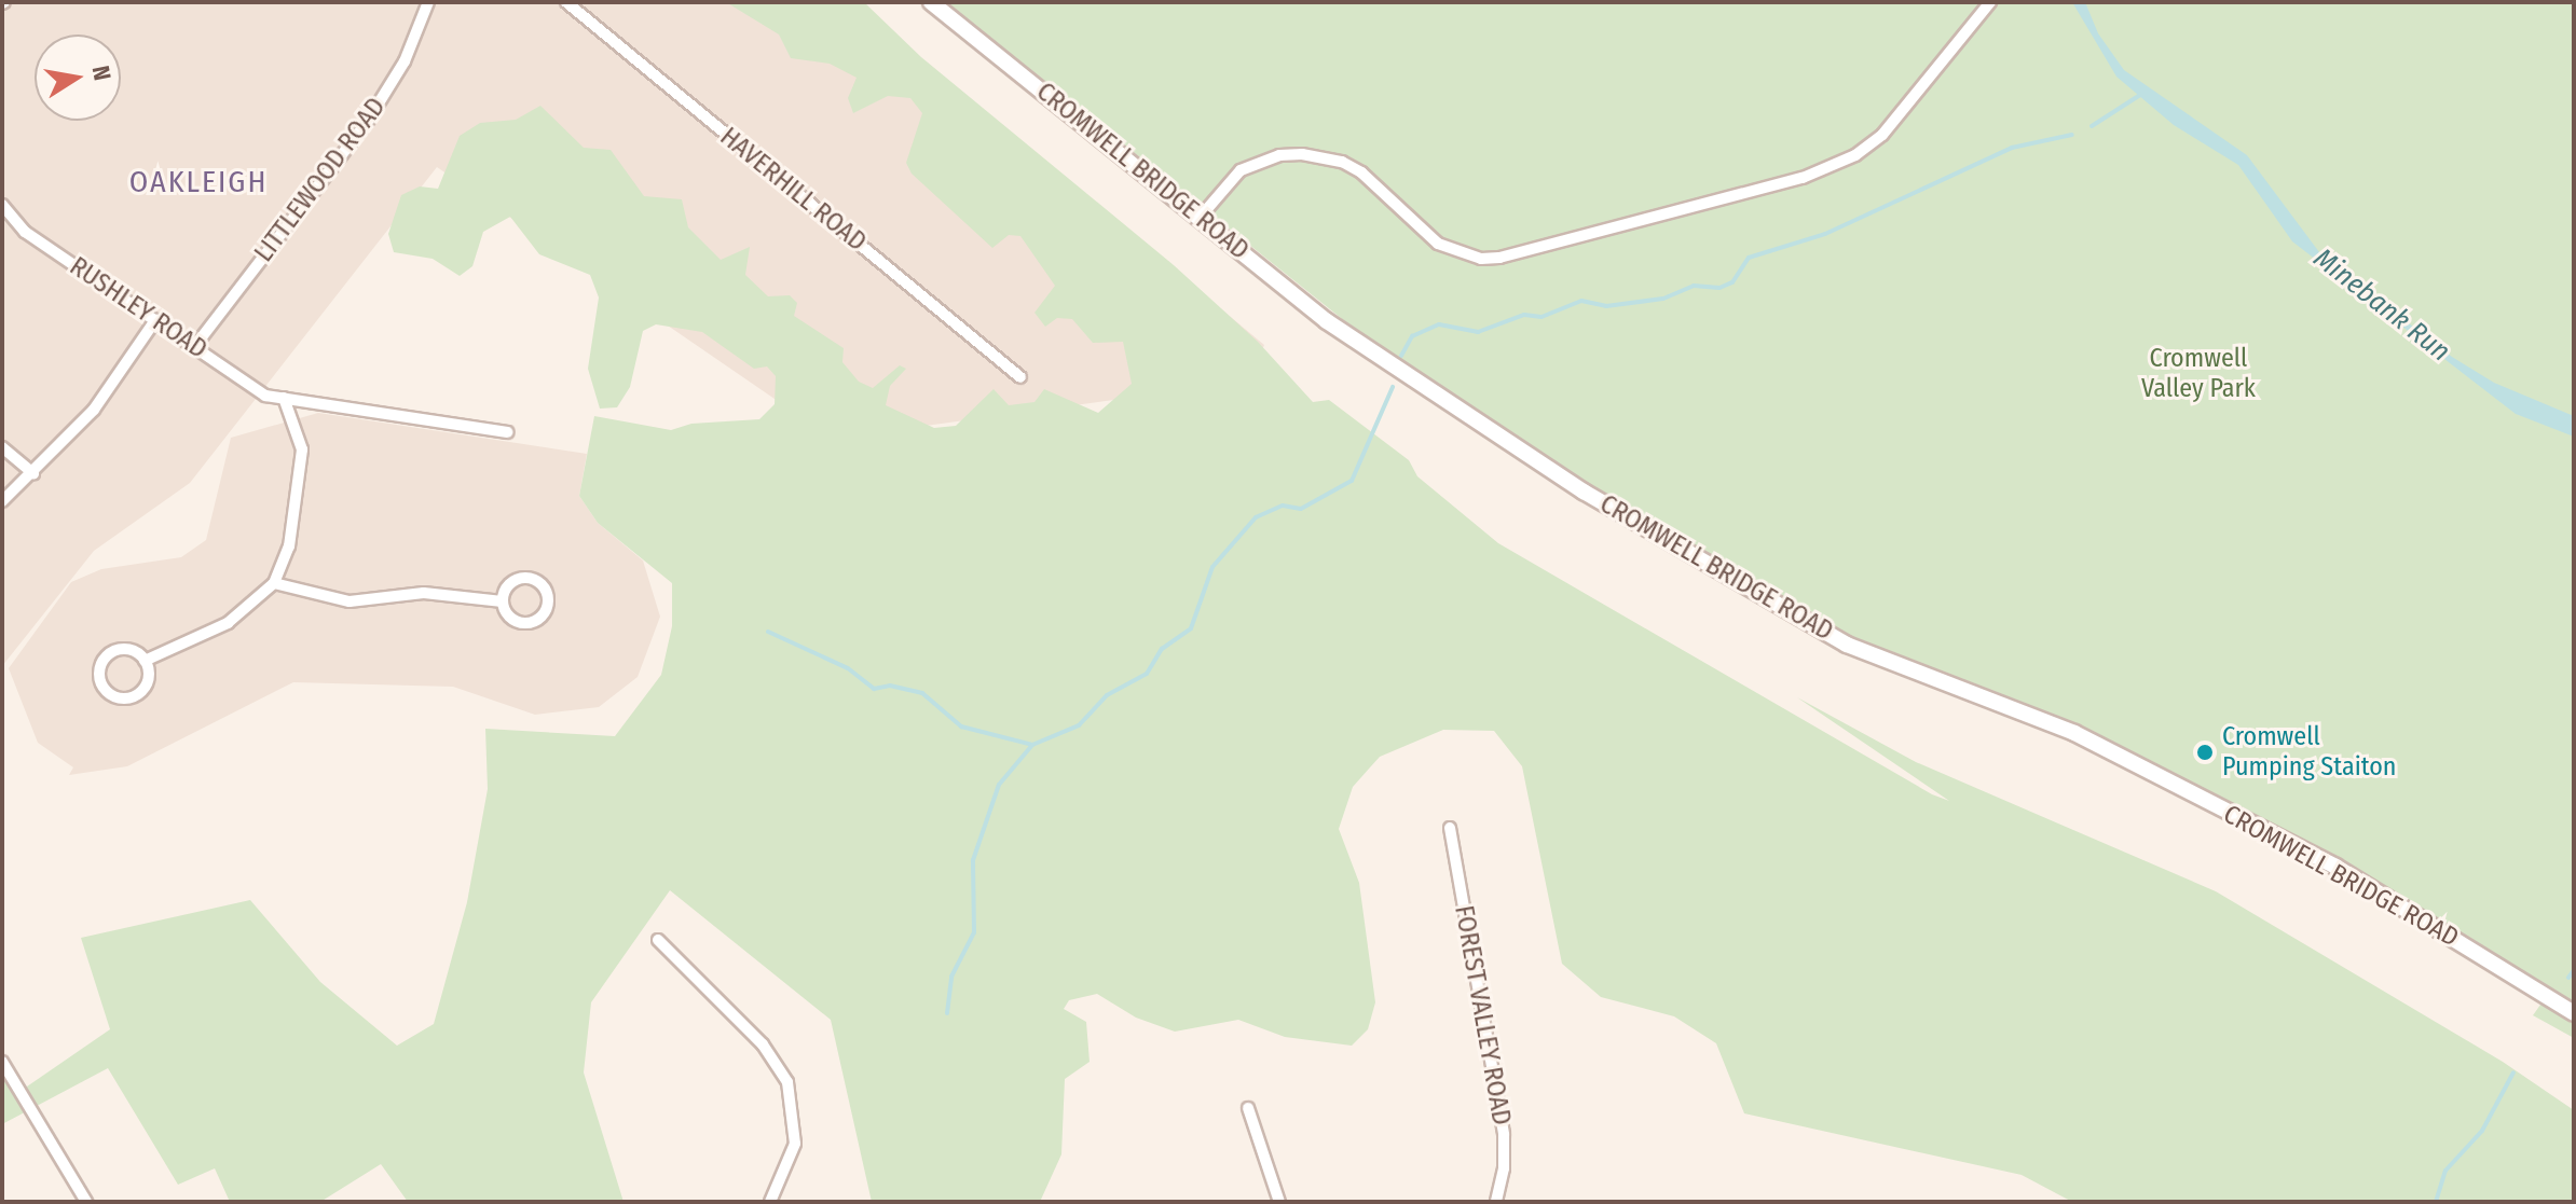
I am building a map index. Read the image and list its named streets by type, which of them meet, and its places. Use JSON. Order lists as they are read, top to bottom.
{
  "streets": {
    "main road": ["CROMWELL BRIDGE ROAD"],
    "street": [
      "LITTLEWOOD ROAD",
      "HAVERHILL ROAD",
      "RUSHLEY ROAD",
      "FOREST VALLEY ROAD"
    ]
  },
  "crossings": [
    ["LITTLEWOOD ROAD", "RUSHLEY ROAD"]
  ],
  "districts": ["OAKLEIGH"],
  "water": ["Minebank Run"],
  "parks": ["Cromwell Valley Park"],
  "places": ["Cromwell Pumping Staiton"],
  "north": "right"
}
